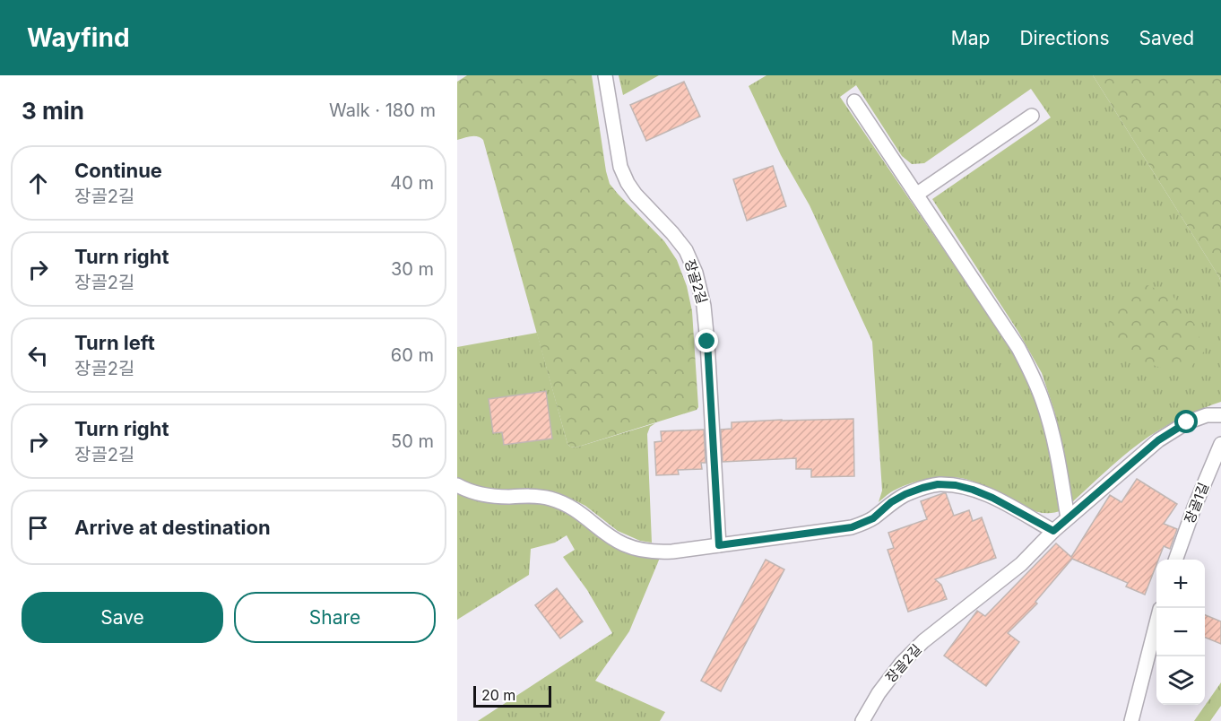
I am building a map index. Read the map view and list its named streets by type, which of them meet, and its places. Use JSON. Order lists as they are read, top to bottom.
{
  "streets": {
    "lane": ["장골2길", "장골1길"]
  },
  "scale_bar": "20 m",
  "page": {
    "header": "Wayfind",
    "nav": ["Map", "Directions", "Saved"],
    "heading": ["3 min", "Walk · 180 m"],
    "list": [
      ["Continue", "장골2길", "40 m"],
      ["Turn right", "장골2길", "30 m"],
      ["Turn left", "장골2길", "60 m"],
      ["Turn right", "장골2길", "50 m"],
      "Arrive at destination"
    ],
    "map_buttons": ["+", "−"],
    "buttons": ["Save", "Share"],
    "scale": "20 m"
  }
}
